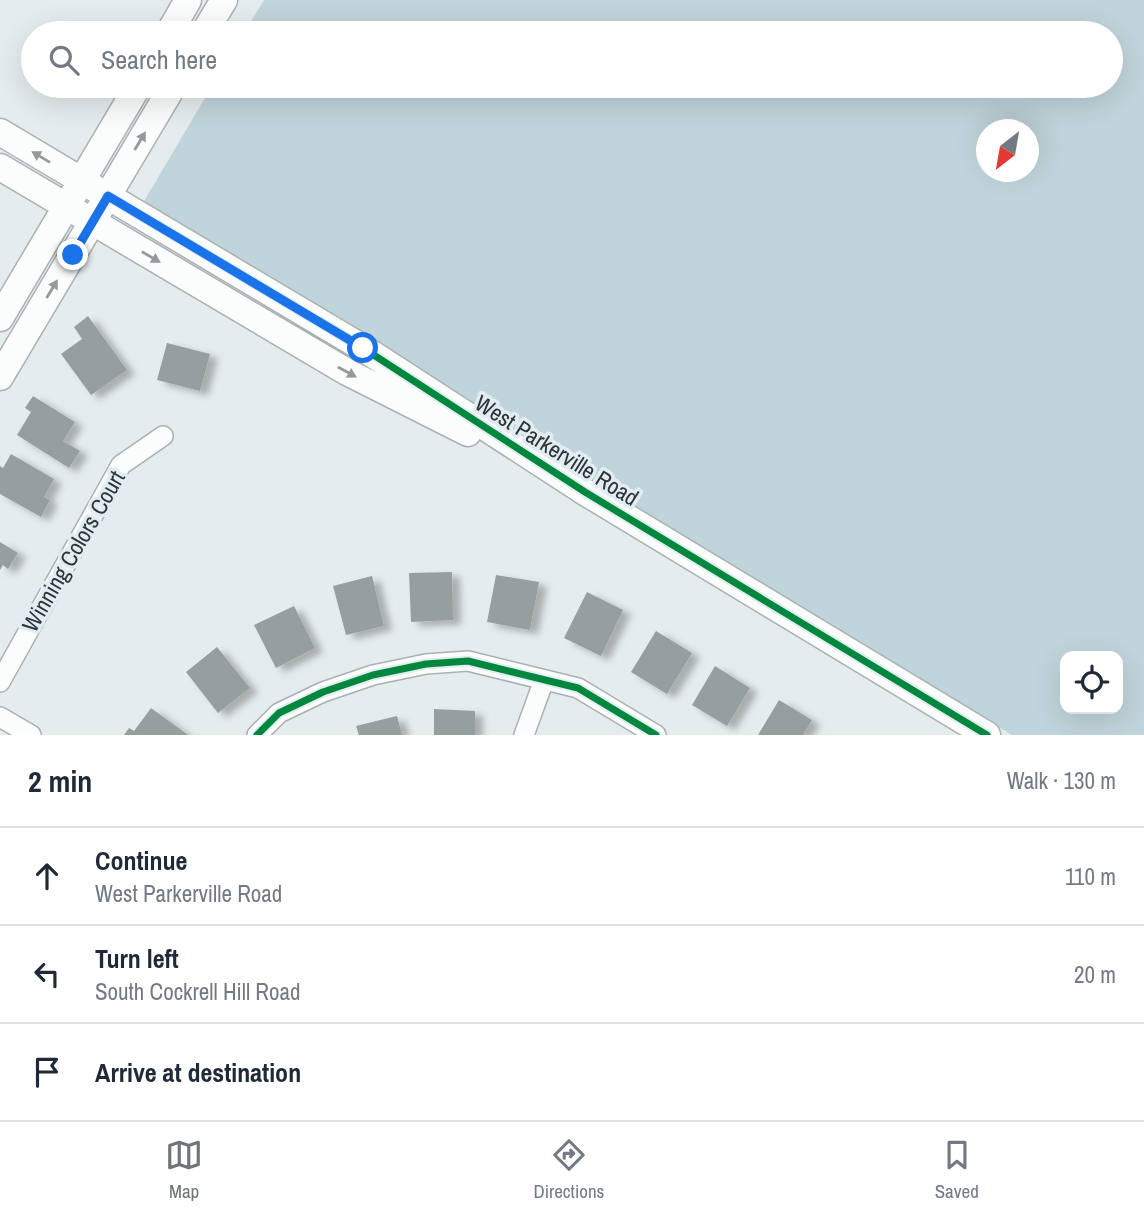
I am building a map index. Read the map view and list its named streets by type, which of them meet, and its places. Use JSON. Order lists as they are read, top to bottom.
{
  "streets": {
    "street": ["West Parkerville Road", "Winning Colors Court"]
  },
  "north": "bottom left",
  "page": {
    "search": "Search here",
    "heading": ["2 min", "Walk · 130 m"],
    "list": [
      ["Continue", "West Parkerville Road", "110 m"],
      ["Turn left", "South Cockrell Hill Road", "20 m"],
      "Arrive at destination"
    ],
    "nav": ["Map", "Directions", "Saved"]
  }
}
